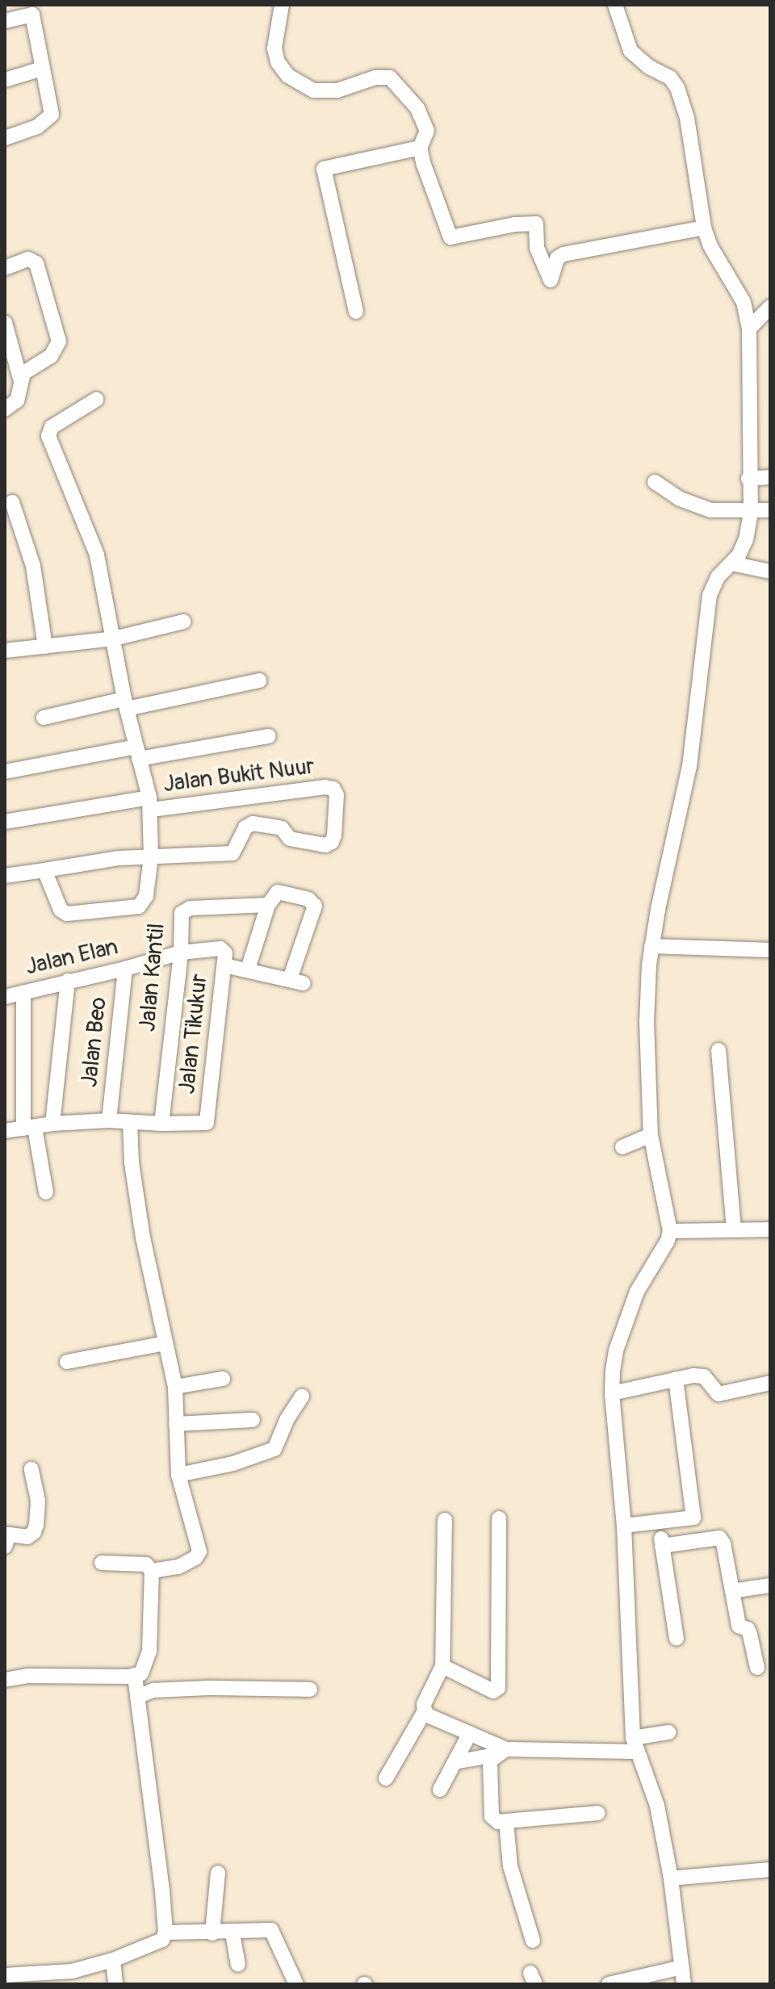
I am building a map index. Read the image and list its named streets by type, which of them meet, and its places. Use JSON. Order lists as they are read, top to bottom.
{
  "streets": {
    "street": [
      "Jalan Bukit Nuur",
      "Jalan Elan",
      "Jalan Kantil",
      "Jalan Tikukur",
      "Jalan Beo"
    ]
  },
  "crossings": [
    ["Jalan Elan", "Jalan Kantil"],
    ["Jalan Elan", "Jalan Tikukur"],
    ["Jalan Elan", "Jalan Beo"],
    ["Jalan Kantil", "Jalan Tikukur"]
  ]
}
